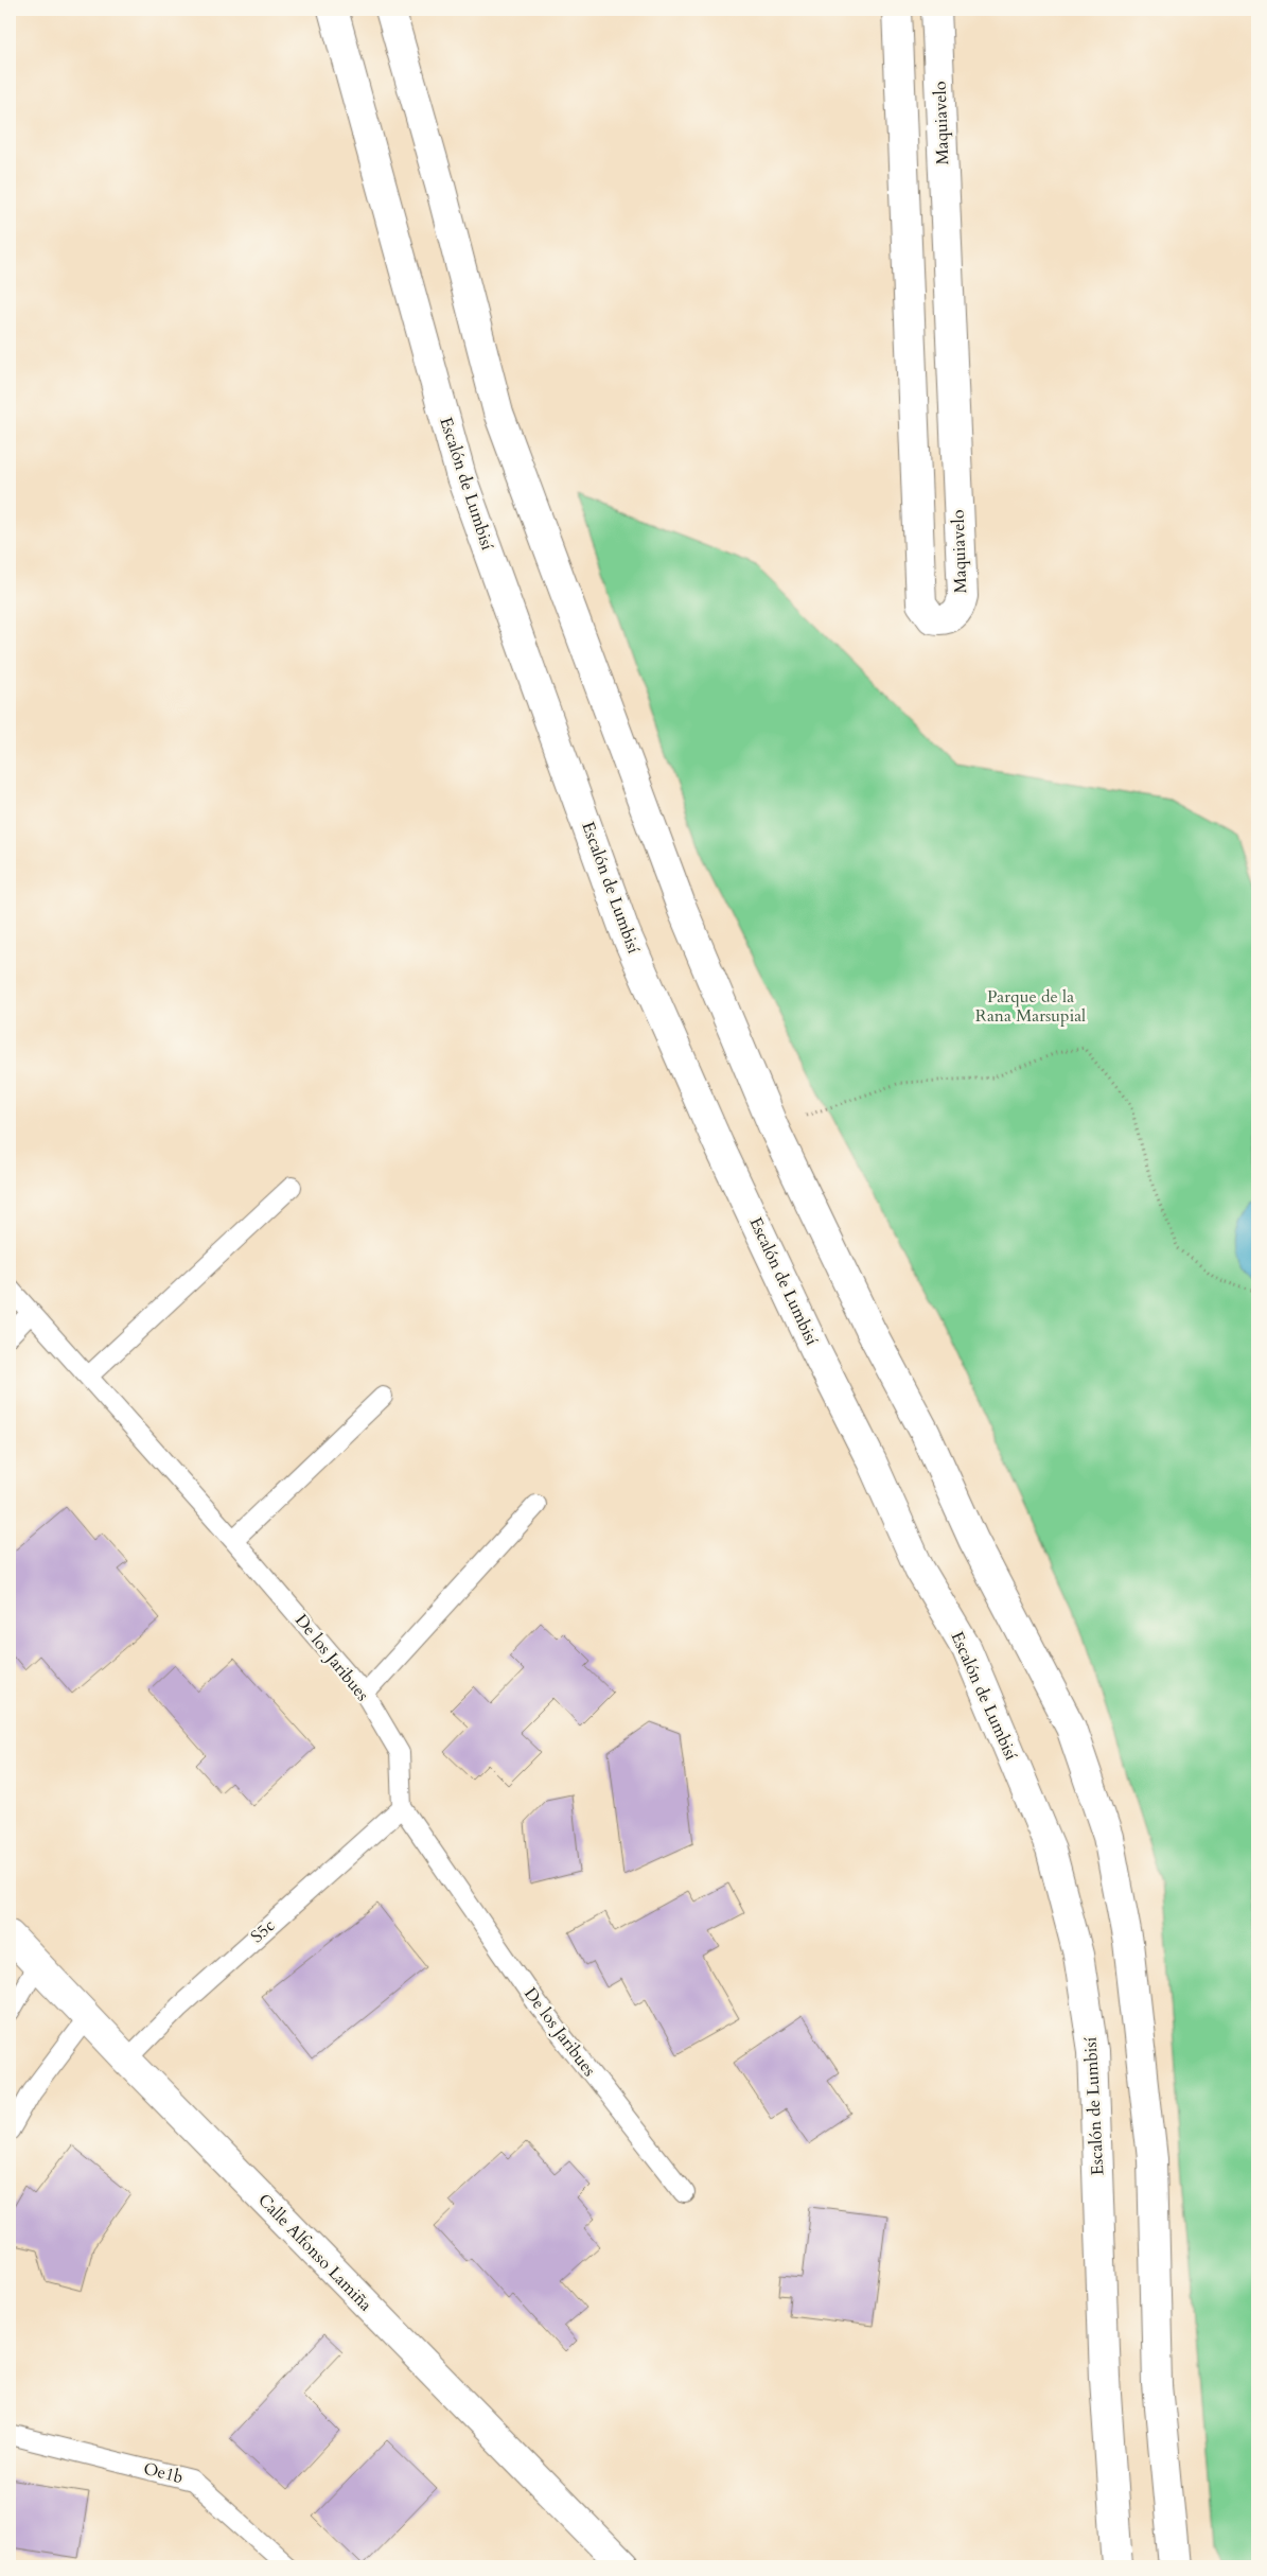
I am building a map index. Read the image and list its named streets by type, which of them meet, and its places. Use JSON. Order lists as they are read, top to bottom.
{
  "streets": {
    "main road": ["Maquiavelo", "Escalón de Lumbisí", "Calle Alfonso Lamiña"],
    "lane": ["De los Jaribues", "S5c", "Oe1b"]
  },
  "crossings": [
    ["De los Jaribues", "S5c"],
    ["S5c", "Calle Alfonso Lamiña"]
  ],
  "parks": ["Parque de la Rana Marsupial"]
}
